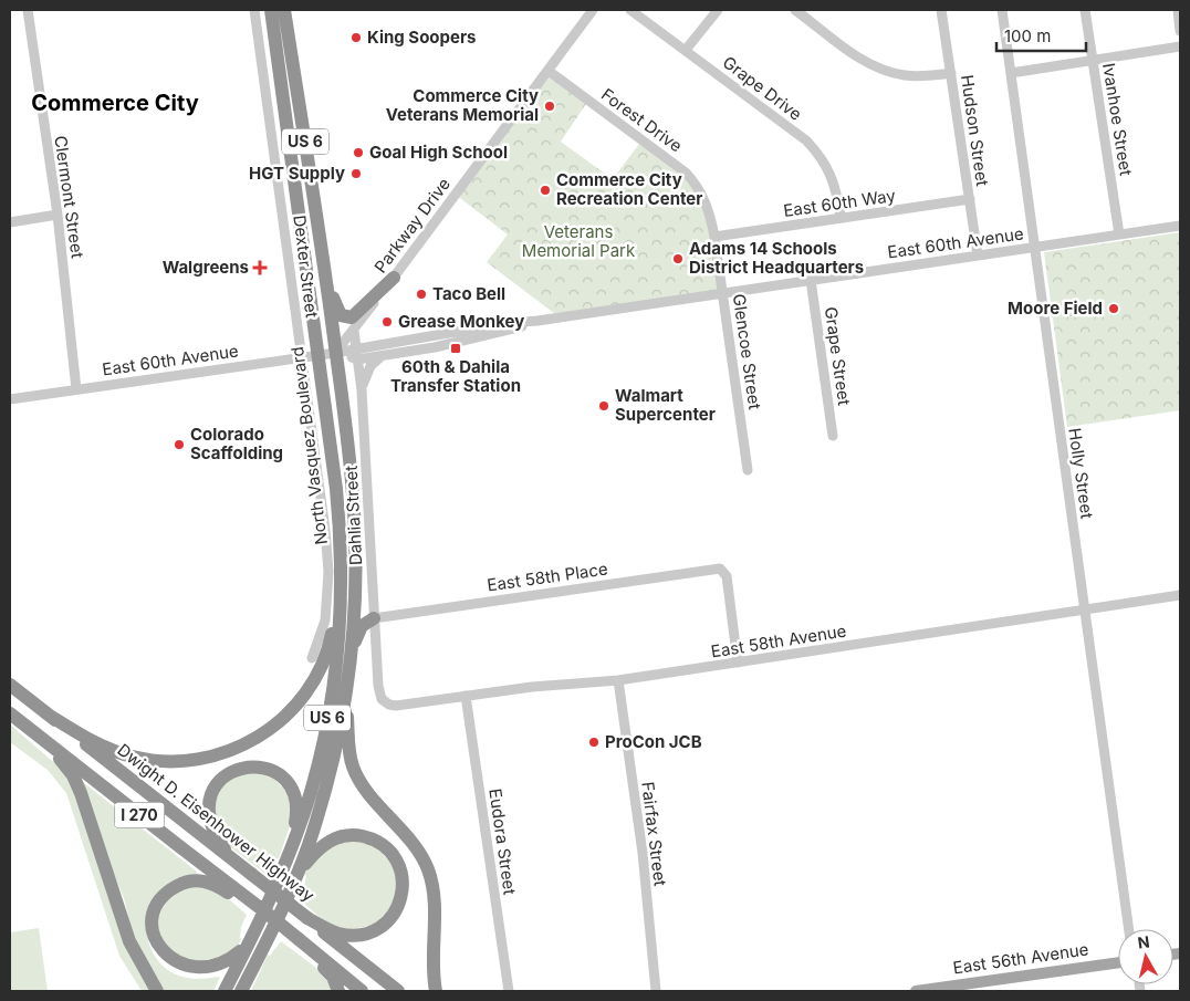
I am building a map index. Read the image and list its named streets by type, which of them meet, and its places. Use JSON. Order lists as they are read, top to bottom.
{
  "streets": {
    "highway": [
      "US 6",
      "North Vasquez Boulevard",
      "I 270",
      "Dwight D. Eisenhower Highway"
    ],
    "main road": ["East 56th Avenue"],
    "street": [
      "Grape Drive",
      "Ivanhoe Street",
      "Forest Drive",
      "Hudson Street",
      "Clermont Street",
      "East 60th Way",
      "Parkway Drive",
      "East 60th Avenue",
      "Dexter Street",
      "Glencoe Street",
      "Grape Street",
      "Holly Street",
      "Dahlia Street",
      "East 58th Place",
      "East 58th Avenue",
      "Fairfax Street",
      "Eudora Street"
    ]
  },
  "crossings": [
    ["Grape Drive", "East 60th Way"],
    ["Ivanhoe Street", "East 60th Avenue"],
    ["Forest Drive", "East 60th Way"],
    ["Forest Drive", "Parkway Drive"],
    ["Forest Drive", "Glencoe Street"],
    ["Hudson Street", "East 60th Way"],
    ["Hudson Street", "East 60th Avenue"],
    ["Clermont Street", "East 60th Avenue"],
    ["East 60th Way", "Glencoe Street"],
    ["Parkway Drive", "East 60th Avenue"],
    ["Parkway Drive", "North Vasquez Boulevard"],
    ["Parkway Drive", "Dahlia Street"],
    ["East 60th Avenue", "Dexter Street"],
    ["East 60th Avenue", "Glencoe Street"],
    ["East 60th Avenue", "Grape Street"],
    ["East 60th Avenue", "North Vasquez Boulevard"],
    ["East 60th Avenue", "Holly Street"],
    ["East 60th Avenue", "Dahlia Street"],
    ["Holly Street", "East 58th Avenue"],
    ["Dahlia Street", "East 58th Place"],
    ["Dahlia Street", "East 58th Avenue"],
    ["East 58th Place", "East 58th Avenue"],
    ["East 58th Avenue", "Fairfax Street"],
    ["East 58th Avenue", "Eudora Street"]
  ],
  "districts": ["Commerce City"],
  "parks": ["Veterans Memorial Park"],
  "places": {
    "other": [
      "King Soopers",
      "Commerce City Veterans Memorial",
      "Goal High School",
      "HGT Supply",
      "Commerce City Recreation Center",
      "Adams 14 Schools District Headquarters",
      "Taco Bell",
      "Moore Field",
      "Grease Monkey",
      "Walmart Supercenter",
      "Colorado Scaffolding",
      "ProCon JCB"
    ],
    "health": ["Walgreens"],
    "transit": ["60th & Dahila Transfer Station"]
  },
  "scale_bar": "100 m",
  "north": "top"
}
